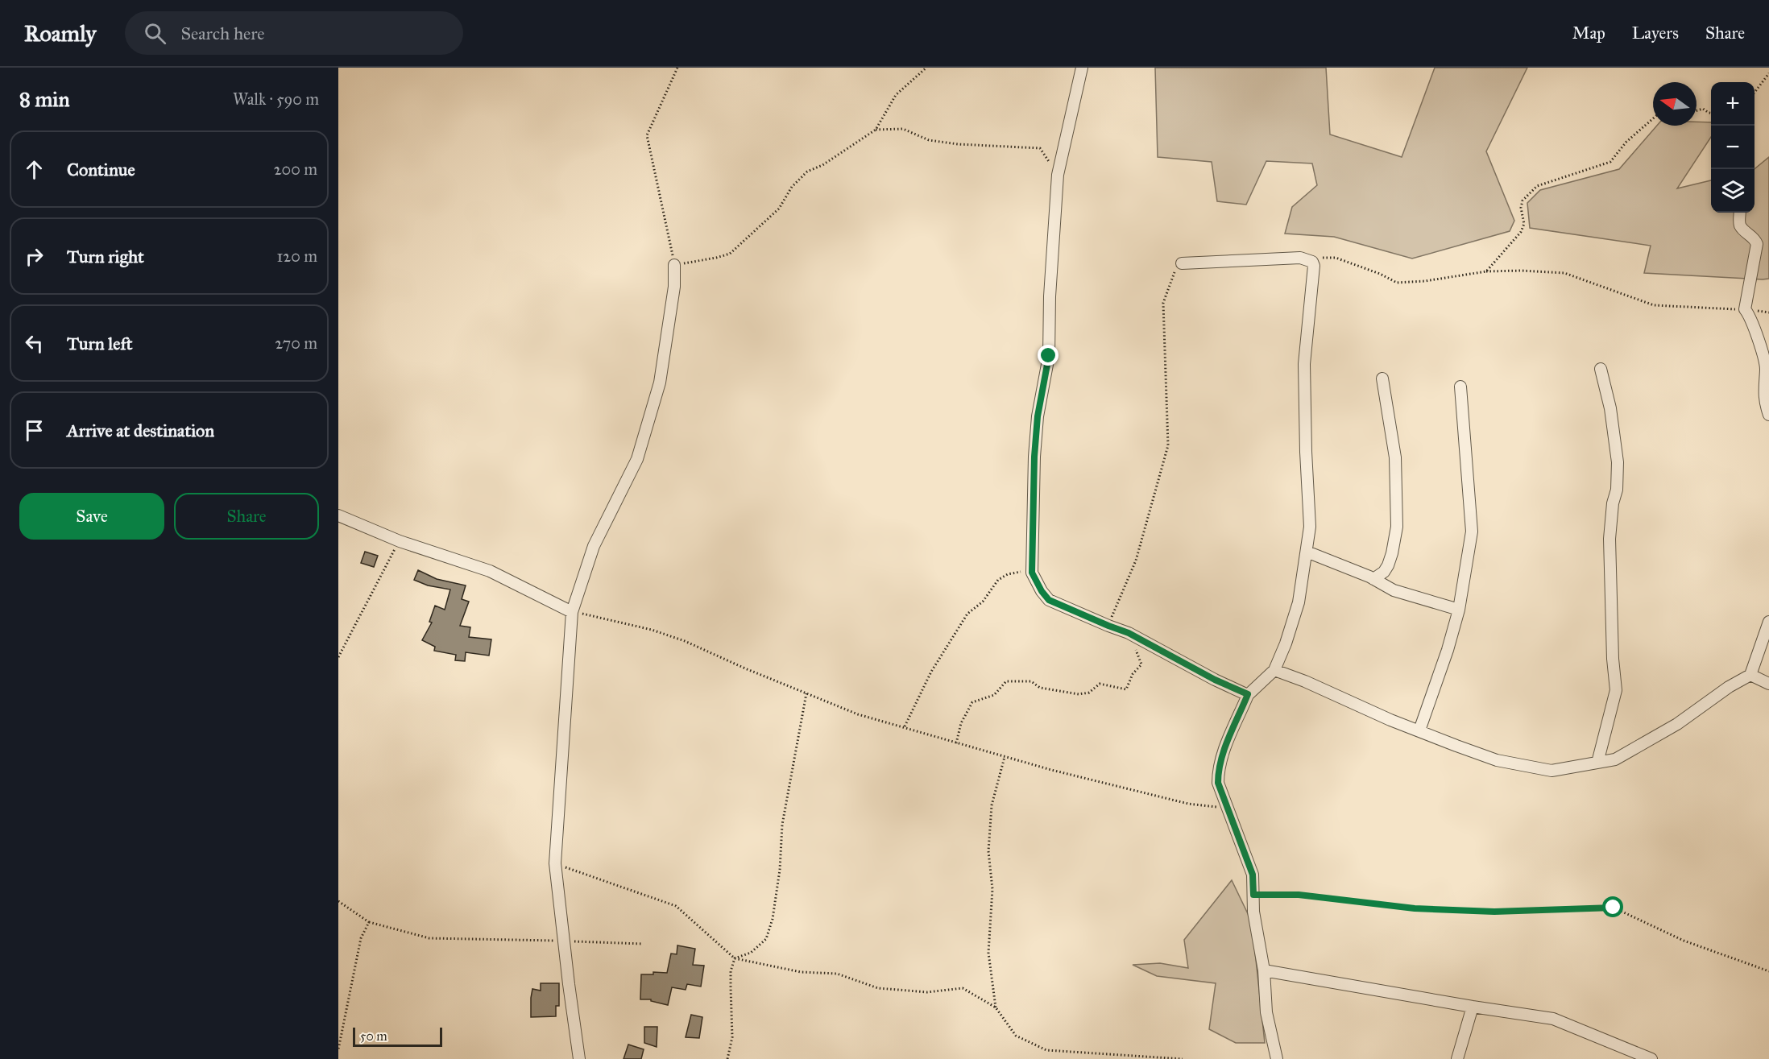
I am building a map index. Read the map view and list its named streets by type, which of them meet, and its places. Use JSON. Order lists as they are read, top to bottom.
{
  "scale_bar": "50 m",
  "north": "left",
  "page": {
    "header": "Roamly",
    "search": "Search here",
    "nav": ["Map", "Layers", "Share"],
    "heading": ["8 min", "Walk · 590 m"],
    "map_buttons": ["+", "−"],
    "list": [
      ["Continue", "200 m"],
      ["Turn right", "120 m"],
      ["Turn left", "270 m"],
      "Arrive at destination"
    ],
    "buttons": ["Save", "Share"],
    "scale": "50 m"
  }
}
